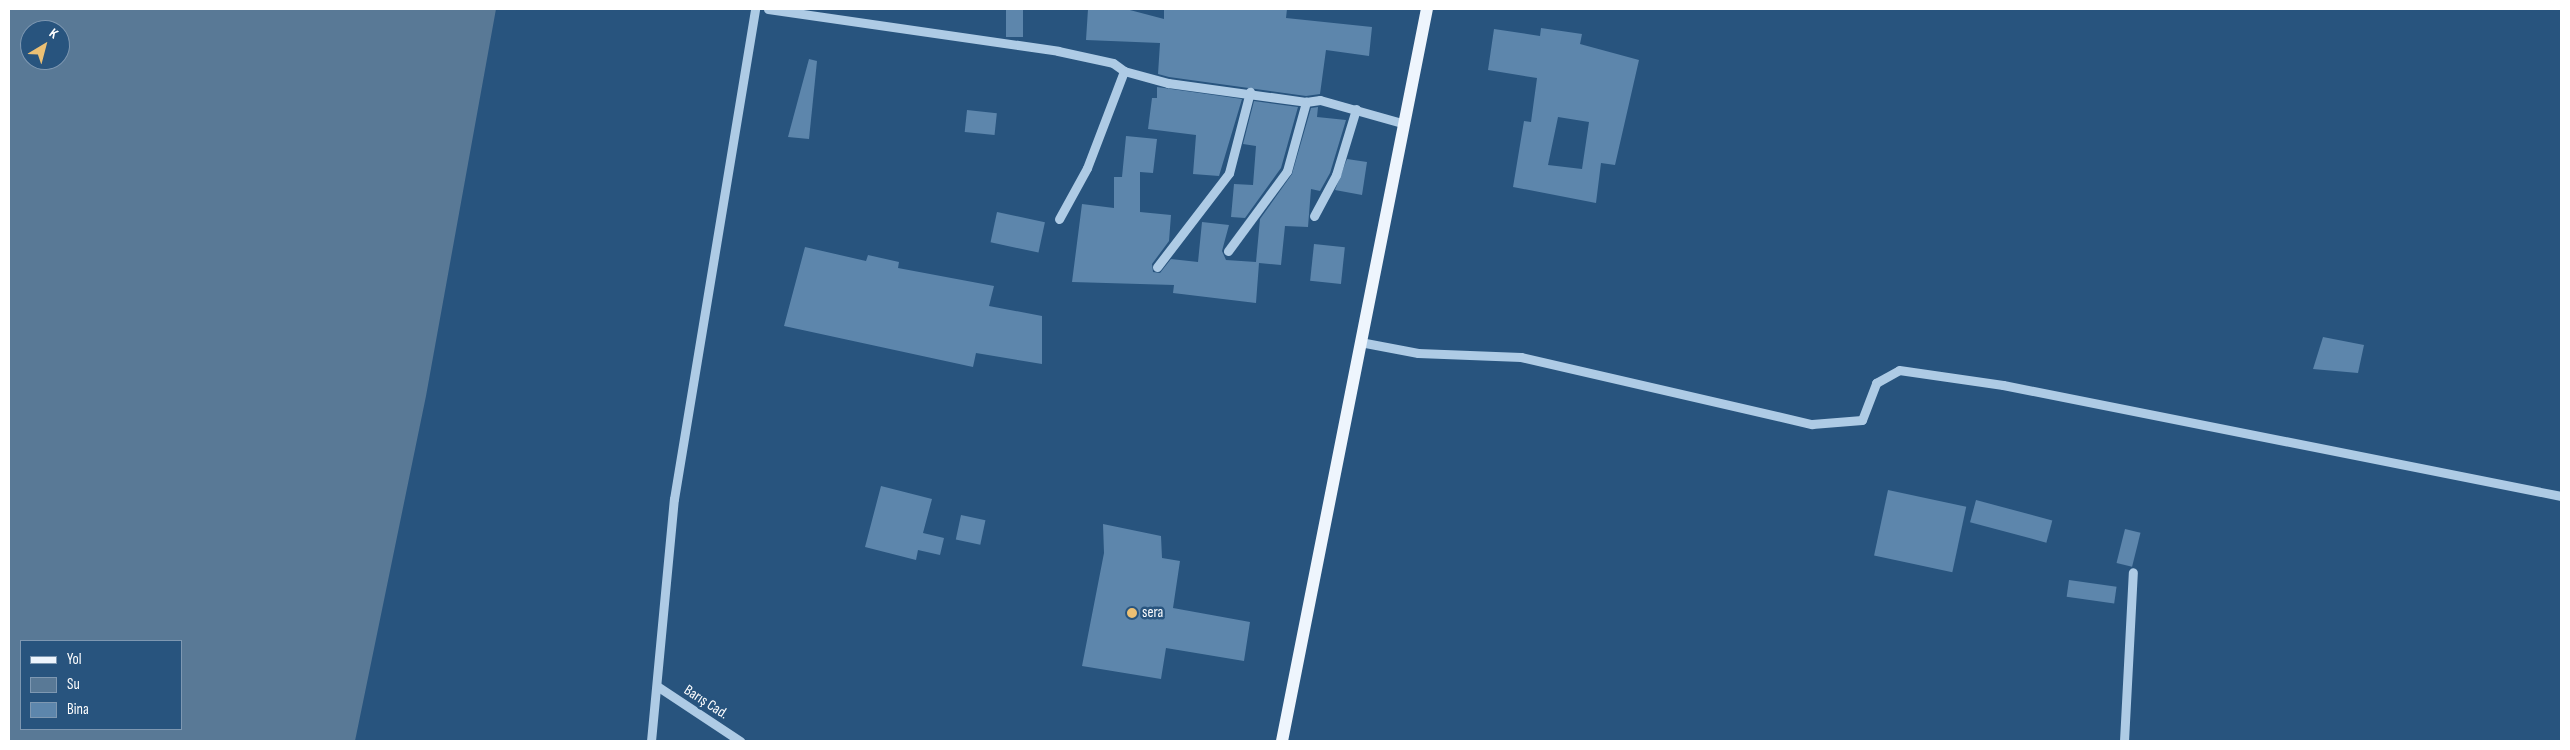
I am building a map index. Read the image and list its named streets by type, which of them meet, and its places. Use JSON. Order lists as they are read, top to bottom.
{
  "streets": {
    "street": ["Barış Cad."]
  },
  "places": ["sera"],
  "legend": ["Yol", "Su", "Bina"],
  "north": "top right"
}
